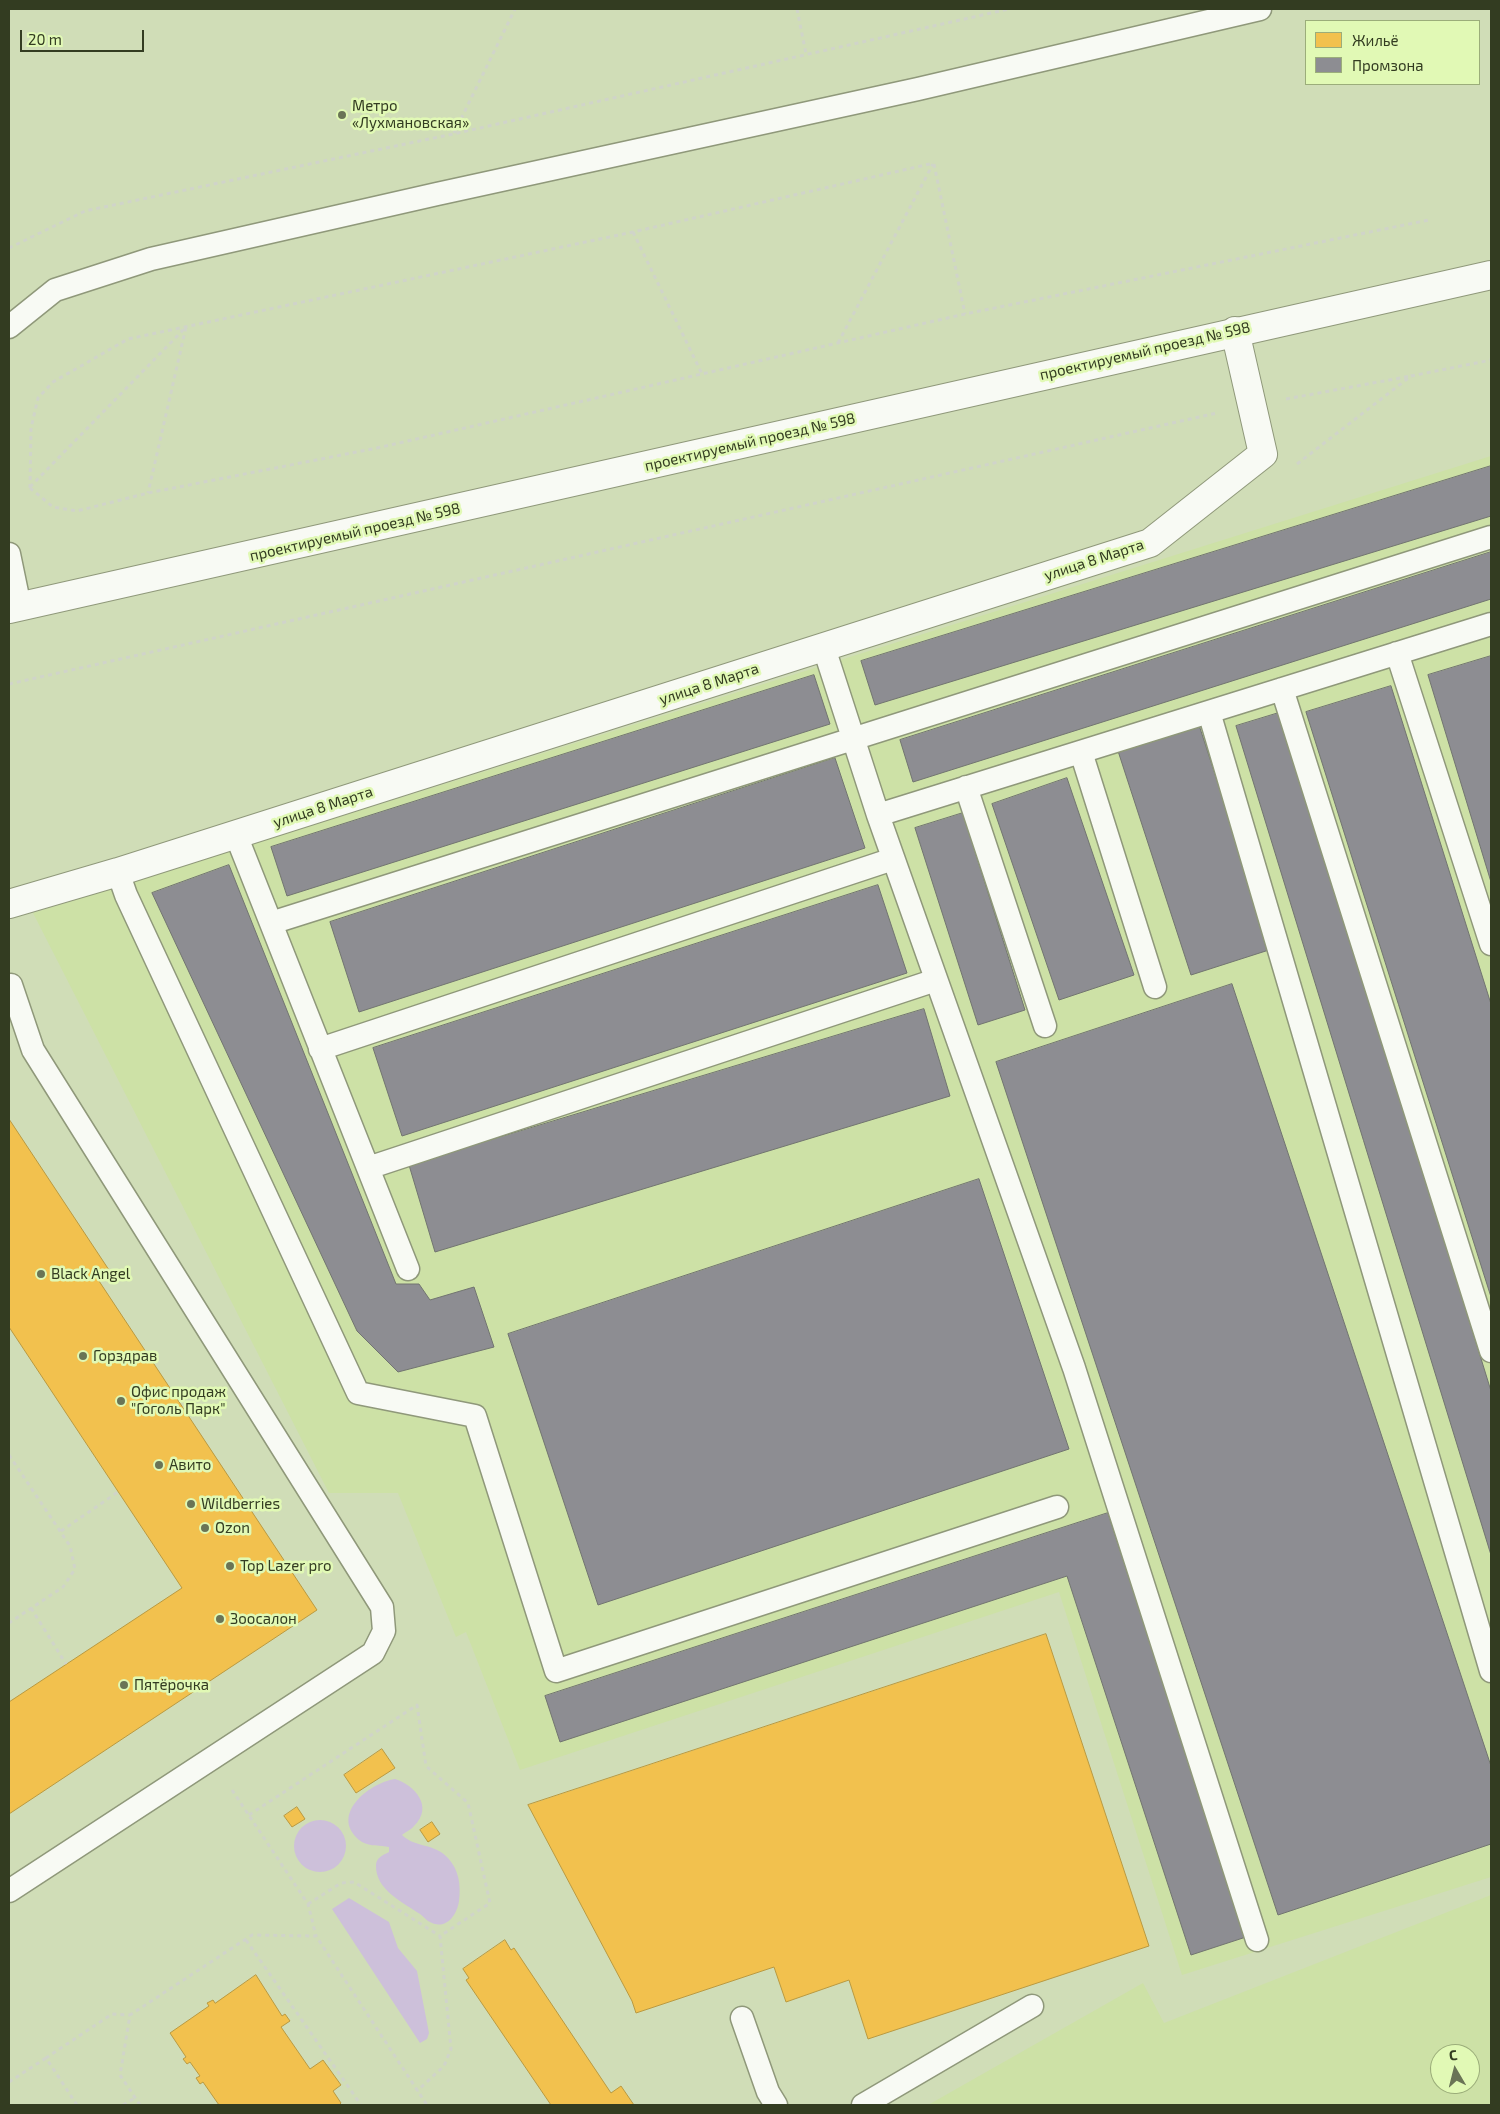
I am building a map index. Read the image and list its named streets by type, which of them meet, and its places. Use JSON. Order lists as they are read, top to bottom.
{
  "streets": {
    "street": ["проектируемый проезд № 598", "улица 8 Марта"]
  },
  "crossings": [
    ["проектируемый проезд № 598", "улица 8 Марта"]
  ],
  "places": [
    "Метро «Лухмановская»",
    "Black Angel",
    "Горздрав",
    "Офис продаж \"Гоголь Парк\"",
    "Авито",
    "Wildberries",
    "Ozon",
    "Top Lazer pro",
    "Зоосалон",
    "Пятёрочка"
  ],
  "legend": ["Жильё", "Промзона"],
  "scale_bar": "20 m",
  "north": "top"
}
